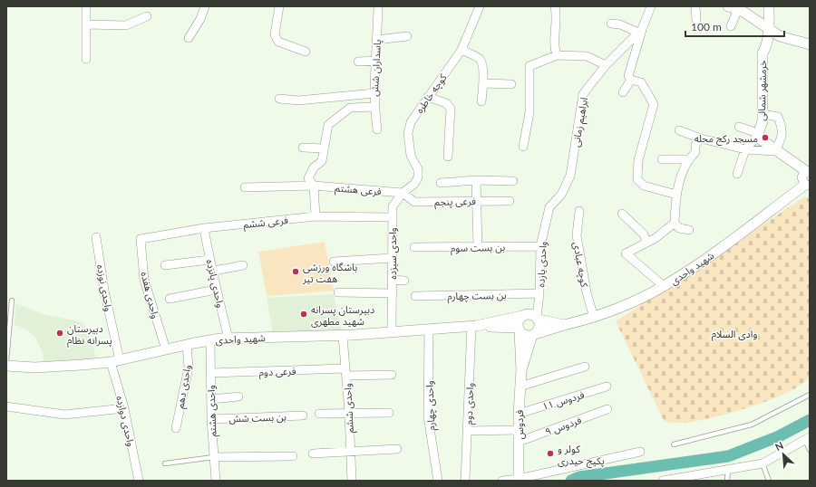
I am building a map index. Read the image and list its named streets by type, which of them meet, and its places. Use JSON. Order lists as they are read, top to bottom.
{
  "streets": {
    "street": [
      "پاسداران شش",
      "خرمشهر شمالی",
      "كوچه خاطره",
      "ابراهیم زمانی",
      "فرعی هشتم",
      "فرعی پنجم",
      "فرعی ششم",
      "بن بست سوم",
      "واحدی سیزده",
      "واحدی یازده",
      "کوچه عبادی",
      "شهید واحدی",
      "واحدی پانزده",
      "واحدی نوزده",
      "واحدی هفده",
      "بن بست چهارم",
      "فرعی دوم",
      "واحدی دهم",
      "فردوس ۱۱",
      "واحدی دوم",
      "واحدی چهارم",
      "واحدی ششم",
      "واحدی هشتم",
      "بن بست شش",
      "واحدی دوازده",
      "فردوس",
      "فردوس ۹"
    ]
  },
  "crossings": [
    ["كوچه خاطره", "واحدی سیزده"],
    ["ابراهیم زمانی", "واحدی یازده"],
    ["فرعی هشتم", "فرعی پنجم"],
    ["فرعی هشتم", "واحدی سیزده"],
    ["فرعی پنجم", "واحدی سیزده"],
    ["فرعی ششم", "واحدی سیزده"],
    ["فرعی ششم", "واحدی پانزده"],
    ["فرعی ششم", "واحدی هفده"],
    ["بن بست سوم", "واحدی یازده"],
    ["واحدی سیزده", "شهید واحدی"],
    ["واحدی یازده", "شهید واحدی"],
    ["واحدی یازده", "بن بست چهارم"],
    ["کوچه عبادی", "شهید واحدی"],
    ["شهید واحدی", "واحدی پانزده"],
    ["شهید واحدی", "واحدی نوزده"],
    ["شهید واحدی", "واحدی هفده"],
    ["شهید واحدی", "واحدی دهم"],
    ["شهید واحدی", "واحدی دوم"],
    ["شهید واحدی", "واحدی چهارم"],
    ["شهید واحدی", "واحدی ششم"],
    ["شهید واحدی", "واحدی هشتم"],
    ["شهید واحدی", "واحدی دوازده"],
    ["واحدی نوزده", "واحدی دوازده"],
    ["فرعی دوم", "واحدی ششم"],
    ["فرعی دوم", "واحدی هشتم"],
    ["فردوس ۱۱", "فردوس"],
    ["واحدی هشتم", "بن بست شش"],
    ["فردوس", "فردوس ۹"]
  ],
  "parks": ["وادی السلام"],
  "places": [
    "مسجد رکج محله",
    "باشگاه ورزشی هفت تیر",
    "دبیرستان پسرانه شهید مطهری",
    "دبیرستان پسرانه نظام",
    "کولر و پکیج حیدری"
  ],
  "scale_bar": "100 m",
  "north": "top left"
}
